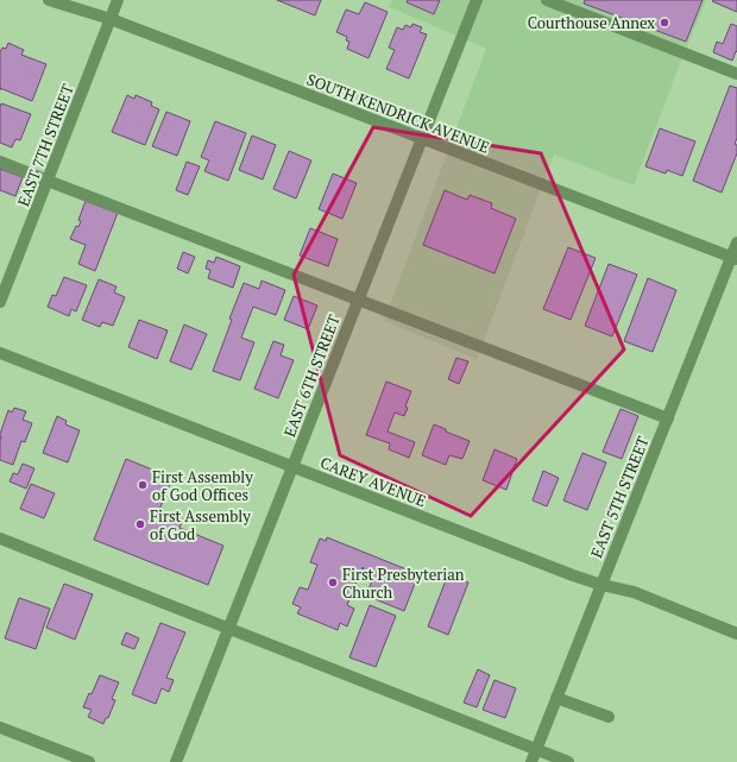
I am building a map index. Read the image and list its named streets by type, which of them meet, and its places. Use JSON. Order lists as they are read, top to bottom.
{
  "streets": {
    "street": [
      "SOUTH KENDRICK AVENUE",
      "EAST 7TH STREET",
      "EAST 6TH STREET",
      "CAREY AVENUE",
      "EAST 5TH STREET"
    ]
  },
  "crossings": [
    ["SOUTH KENDRICK AVENUE", "EAST 7TH STREET"],
    ["SOUTH KENDRICK AVENUE", "EAST 6TH STREET"],
    ["SOUTH KENDRICK AVENUE", "EAST 5TH STREET"],
    ["EAST 6TH STREET", "CAREY AVENUE"],
    ["CAREY AVENUE", "EAST 5TH STREET"]
  ],
  "places": [
    "Courthouse Annex",
    "First Assembly of God Offices",
    "First Assembly of God",
    "First Presbyterian Church"
  ]
}
